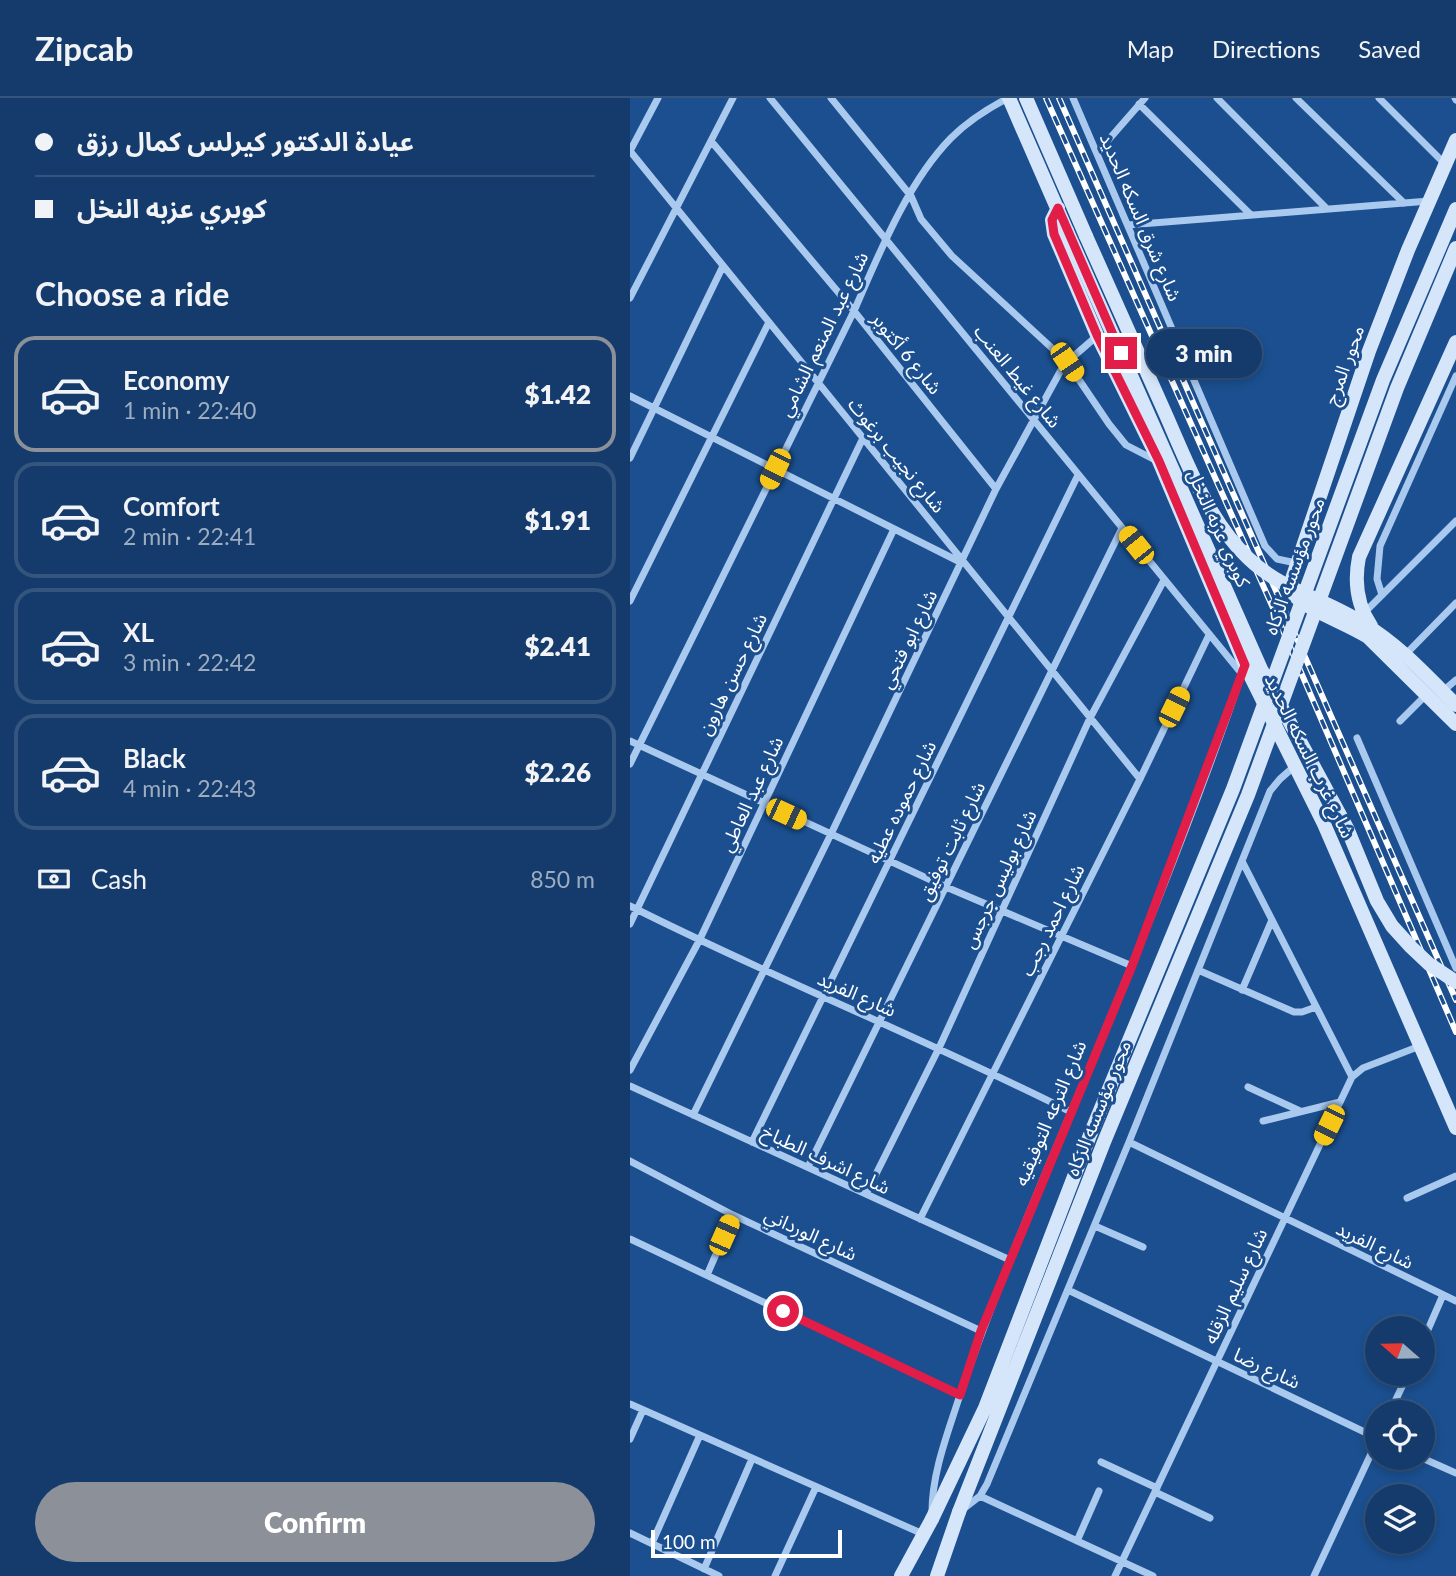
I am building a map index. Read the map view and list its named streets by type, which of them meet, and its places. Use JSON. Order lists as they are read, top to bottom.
{
  "streets": {
    "main road": [
      "محور المرج",
      "كوبري عزبه النخل",
      "محور مؤسسه الزكاه",
      "شارع غرب السكه الحديد"
    ],
    "street": [
      "شارع شرق السكه الحديد",
      "شارع عبد المنعم الشامي",
      "شارع 6 أكتوبر",
      "شارع غيط العنب",
      "شارع نجيب برغوث",
      "شارع ابو فتحي",
      "شارع حسن هارون",
      "شارع عبد العاطي",
      "شارع حموده عطيه",
      "شارع ثابت توفيق",
      "شارع بوليس جرجس",
      "شارع احمد رجب",
      "شارع الفريد",
      "شارع الترعه التوفيقيه",
      "شارع اشرف الطباخ",
      "شارع الورداني",
      "شارع سليم الزقله",
      "شارع رضا"
    ]
  },
  "crossings": [
    ["شارع شرق السكه الحديد", "محور المرج"],
    ["شارع عبد المنعم الشامي", "شارع 6 أكتوبر"],
    ["شارع عبد المنعم الشامي", "شارع غيط العنب"],
    ["شارع عبد المنعم الشامي", "شارع نجيب برغوث"],
    ["شارع عبد المنعم الشامي", "كوبري عزبه النخل"],
    ["شارع 6 أكتوبر", "شارع ابو فتحي"],
    ["شارع غيط العنب", "شارع ابو فتحي"],
    ["شارع غيط العنب", "شارع غرب السكه الحديد"],
    ["شارع غيط العنب", "شارع حموده عطيه"],
    ["شارع غيط العنب", "شارع ثابت توفيق"],
    ["شارع غيط العنب", "شارع بوليس جرجس"],
    ["شارع غيط العنب", "شارع احمد رجب"],
    ["شارع غيط العنب", "شارع الترعه التوفيقيه"],
    ["شارع نجيب برغوث", "شارع ابو فتحي"],
    ["شارع نجيب برغوث", "شارع حسن هارون"],
    ["شارع نجيب برغوث", "شارع حموده عطيه"],
    ["شارع نجيب برغوث", "شارع ثابت توفيق"],
    ["شارع نجيب برغوث", "شارع بوليس جرجس"],
    ["شارع نجيب برغوث", "شارع احمد رجب"],
    ["كوبري عزبه النخل", "شارع غرب السكه الحديد"],
    ["محور مؤسسه الزكاه", "شارع الترعه التوفيقيه"],
    ["شارع ابو فتحي", "شارع غرب السكه الحديد"],
    ["شارع ابو فتحي", "شارع الفريد"],
    ["شارع ابو فتحي", "شارع اشرف الطباخ"],
    ["شارع حسن هارون", "شارع الفريد"],
    ["شارع غرب السكه الحديد", "شارع الترعه التوفيقيه"],
    ["شارع عبد العاطي", "شارع الفريد"],
    ["شارع حموده عطيه", "شارع الفريد"],
    ["شارع حموده عطيه", "شارع اشرف الطباخ"],
    ["شارع ثابت توفيق", "شارع الفريد"],
    ["شارع ثابت توفيق", "شارع اشرف الطباخ"],
    ["شارع بوليس جرجس", "شارع الفريد"],
    ["شارع بوليس جرجس", "شارع اشرف الطباخ"],
    ["شارع احمد رجب", "شارع الفريد"],
    ["شارع احمد رجب", "شارع اشرف الطباخ"],
    ["شارع الفريد", "شارع الترعه التوفيقيه"],
    ["شارع الفريد", "شارع سليم الزقله"],
    ["شارع الترعه التوفيقيه", "شارع اشرف الطباخ"],
    ["شارع الترعه التوفيقيه", "شارع الورداني"],
    ["شارع سليم الزقله", "شارع رضا"]
  ],
  "scale_bar": "100 m",
  "north": "left",
  "page": {
    "header": "Zipcab",
    "nav": ["Map", "Directions", "Saved"],
    "banner": ["عيادة الدكتور كيرلس كمال رزق", "كوبري عزبه النخل"],
    "heading": "Choose a ride",
    "bubble": "3 min",
    "list": [
      {
        "name": "Economy",
        "note": "1 min · 22:40",
        "value": "$1.42"
      },
      {
        "name": "Comfort",
        "note": "2 min · 22:41",
        "value": "$1.91"
      },
      {
        "name": "XL",
        "note": "3 min · 22:42",
        "value": "$2.41"
      },
      {
        "name": "Black",
        "note": "4 min · 22:43",
        "value": "$2.26"
      }
    ],
    "pay": ["Cash", "850 m"],
    "buttons": "Confirm",
    "scale": "100 m"
  }
}
